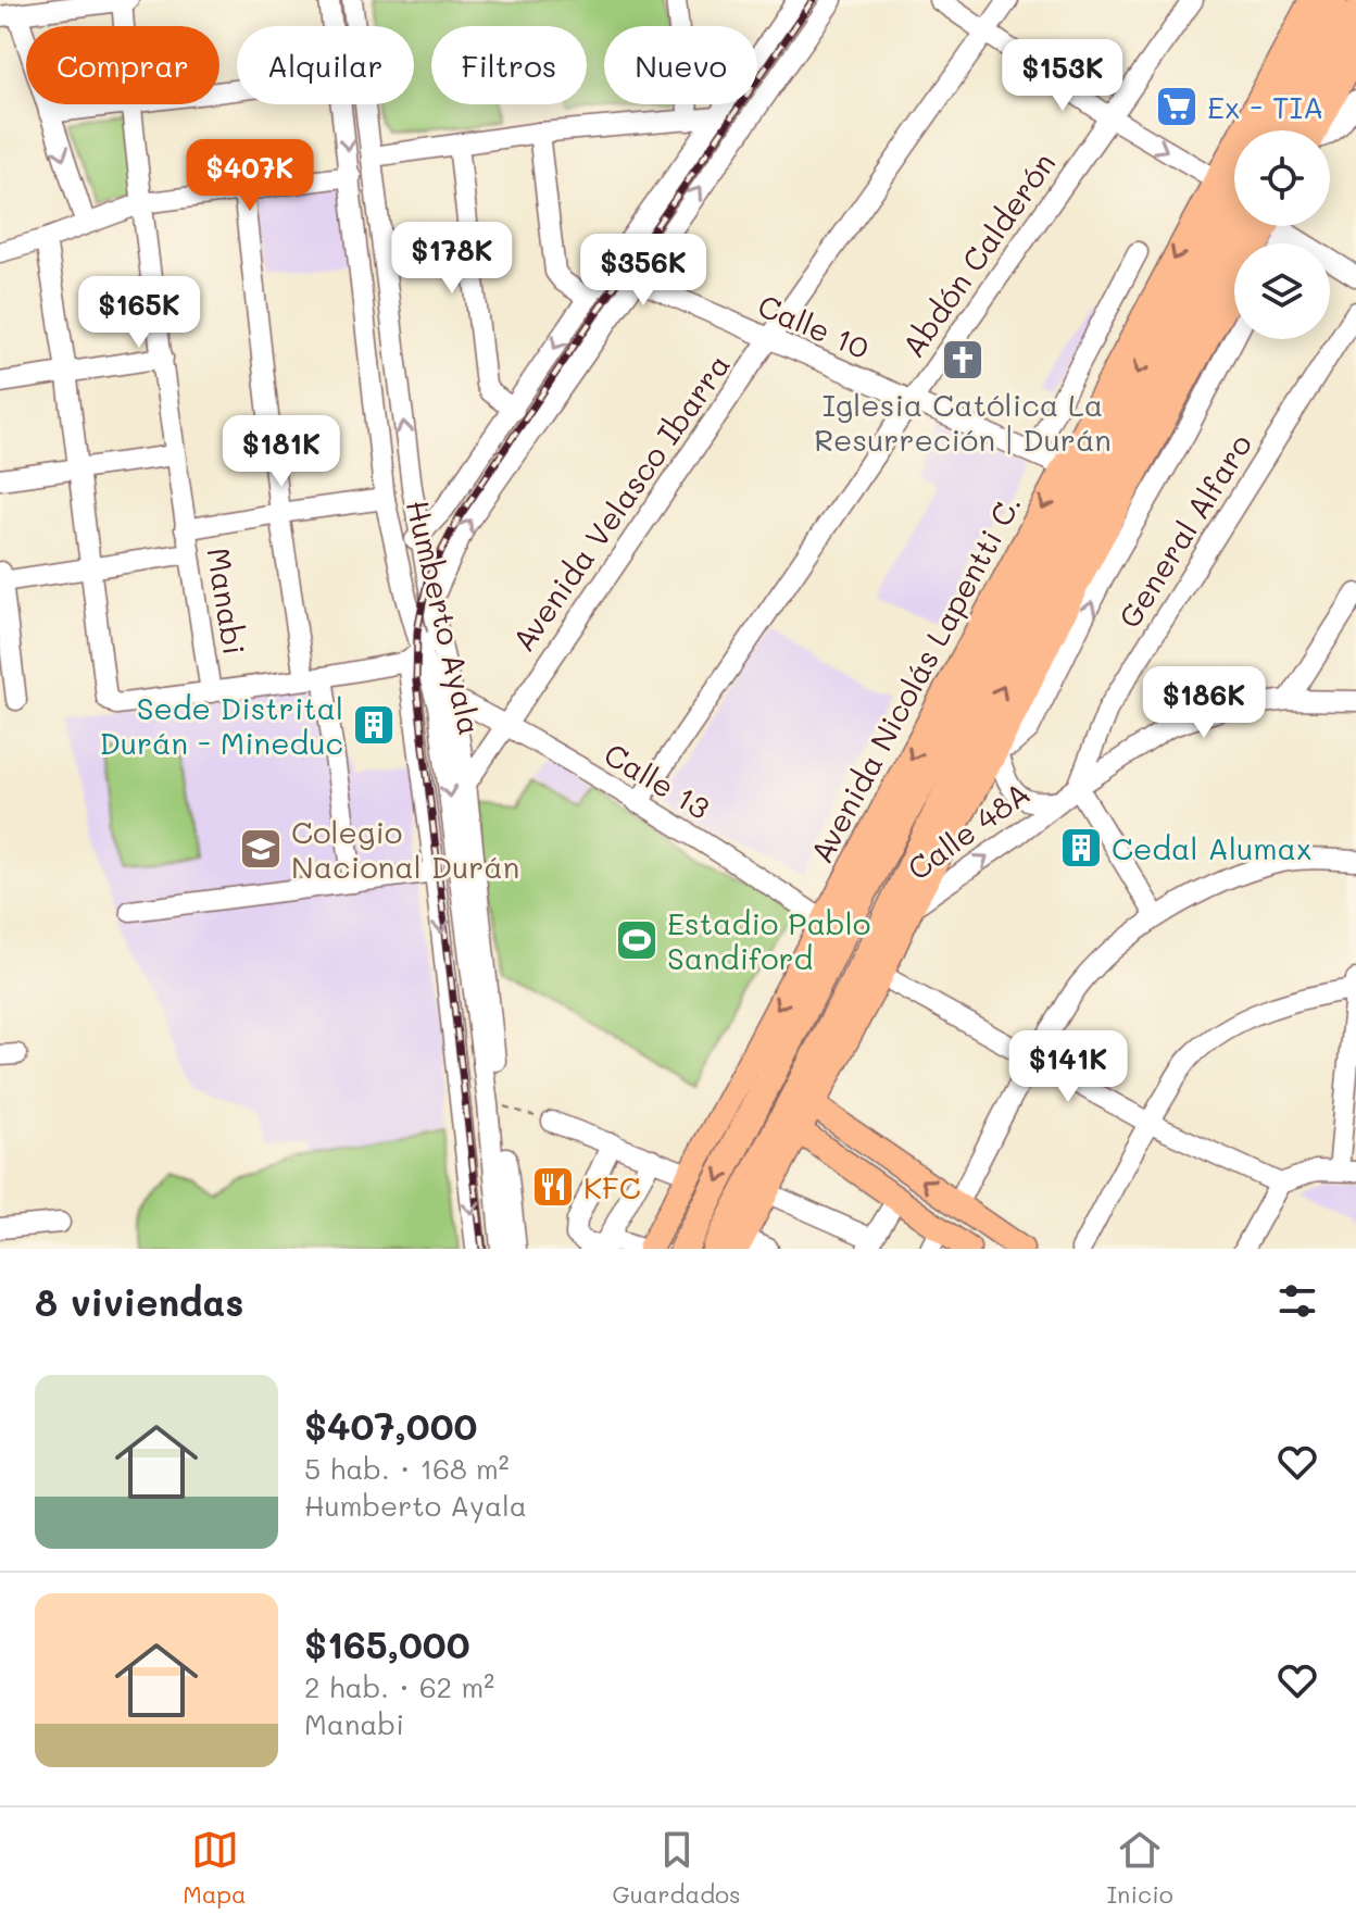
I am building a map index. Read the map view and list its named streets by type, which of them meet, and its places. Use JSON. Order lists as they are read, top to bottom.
{
  "streets": {
    "highway": ["Avenida Nicolás Lapentti C."],
    "street": [
      "Abdón Calderón",
      "Calle 10",
      "Avenida Velasco Ibarra",
      "General Alfaro",
      "Manabi",
      "Humberto Ayala",
      "Calle 13",
      "Calle 48A"
    ]
  },
  "crossings": [
    ["Abdón Calderón", "Calle 10"],
    ["Abdón Calderón", "Calle 13"],
    ["Calle 10", "Avenida Velasco Ibarra"],
    ["Calle 10", "Avenida Nicolás Lapentti C."],
    ["Avenida Velasco Ibarra", "Humberto Ayala"],
    ["Avenida Velasco Ibarra", "Calle 13"],
    ["General Alfaro", "Calle 48A"],
    ["Humberto Ayala", "Calle 13"],
    ["Avenida Nicolás Lapentti C.", "Calle 13"]
  ],
  "places": {
    "supermarket": ["Ex - TIA"],
    "church": ["Iglesia Católica La Resurreción | Durán"],
    "building": ["Sede Distrital Durán - Mineduc", "Cedal Alumax"],
    "school or university": ["Colegio Nacional Durán"],
    "sports": ["Estadio Pablo Sandiford"],
    "restaurant": ["KFC"]
  },
  "page": {
    "chip": [
      "Comprar",
      "Alquilar",
      "Filtros",
      "Nuevo"
    ],
    "price": [
      "$153K",
      "$407K",
      "$178K",
      "$356K",
      "$165K",
      "$181K",
      "$186K",
      "$141K"
    ],
    "heading": "8 viviendas",
    "list": [
      {
        "name": "$407,000",
        "note": "5 hab. · 168 m² · Humberto Ayala"
      },
      {
        "name": "$165,000",
        "note": "2 hab. · 62 m² · Manabi"
      }
    ],
    "tabs": ["Mapa", "Guardados", "Inicio"]
  }
}
